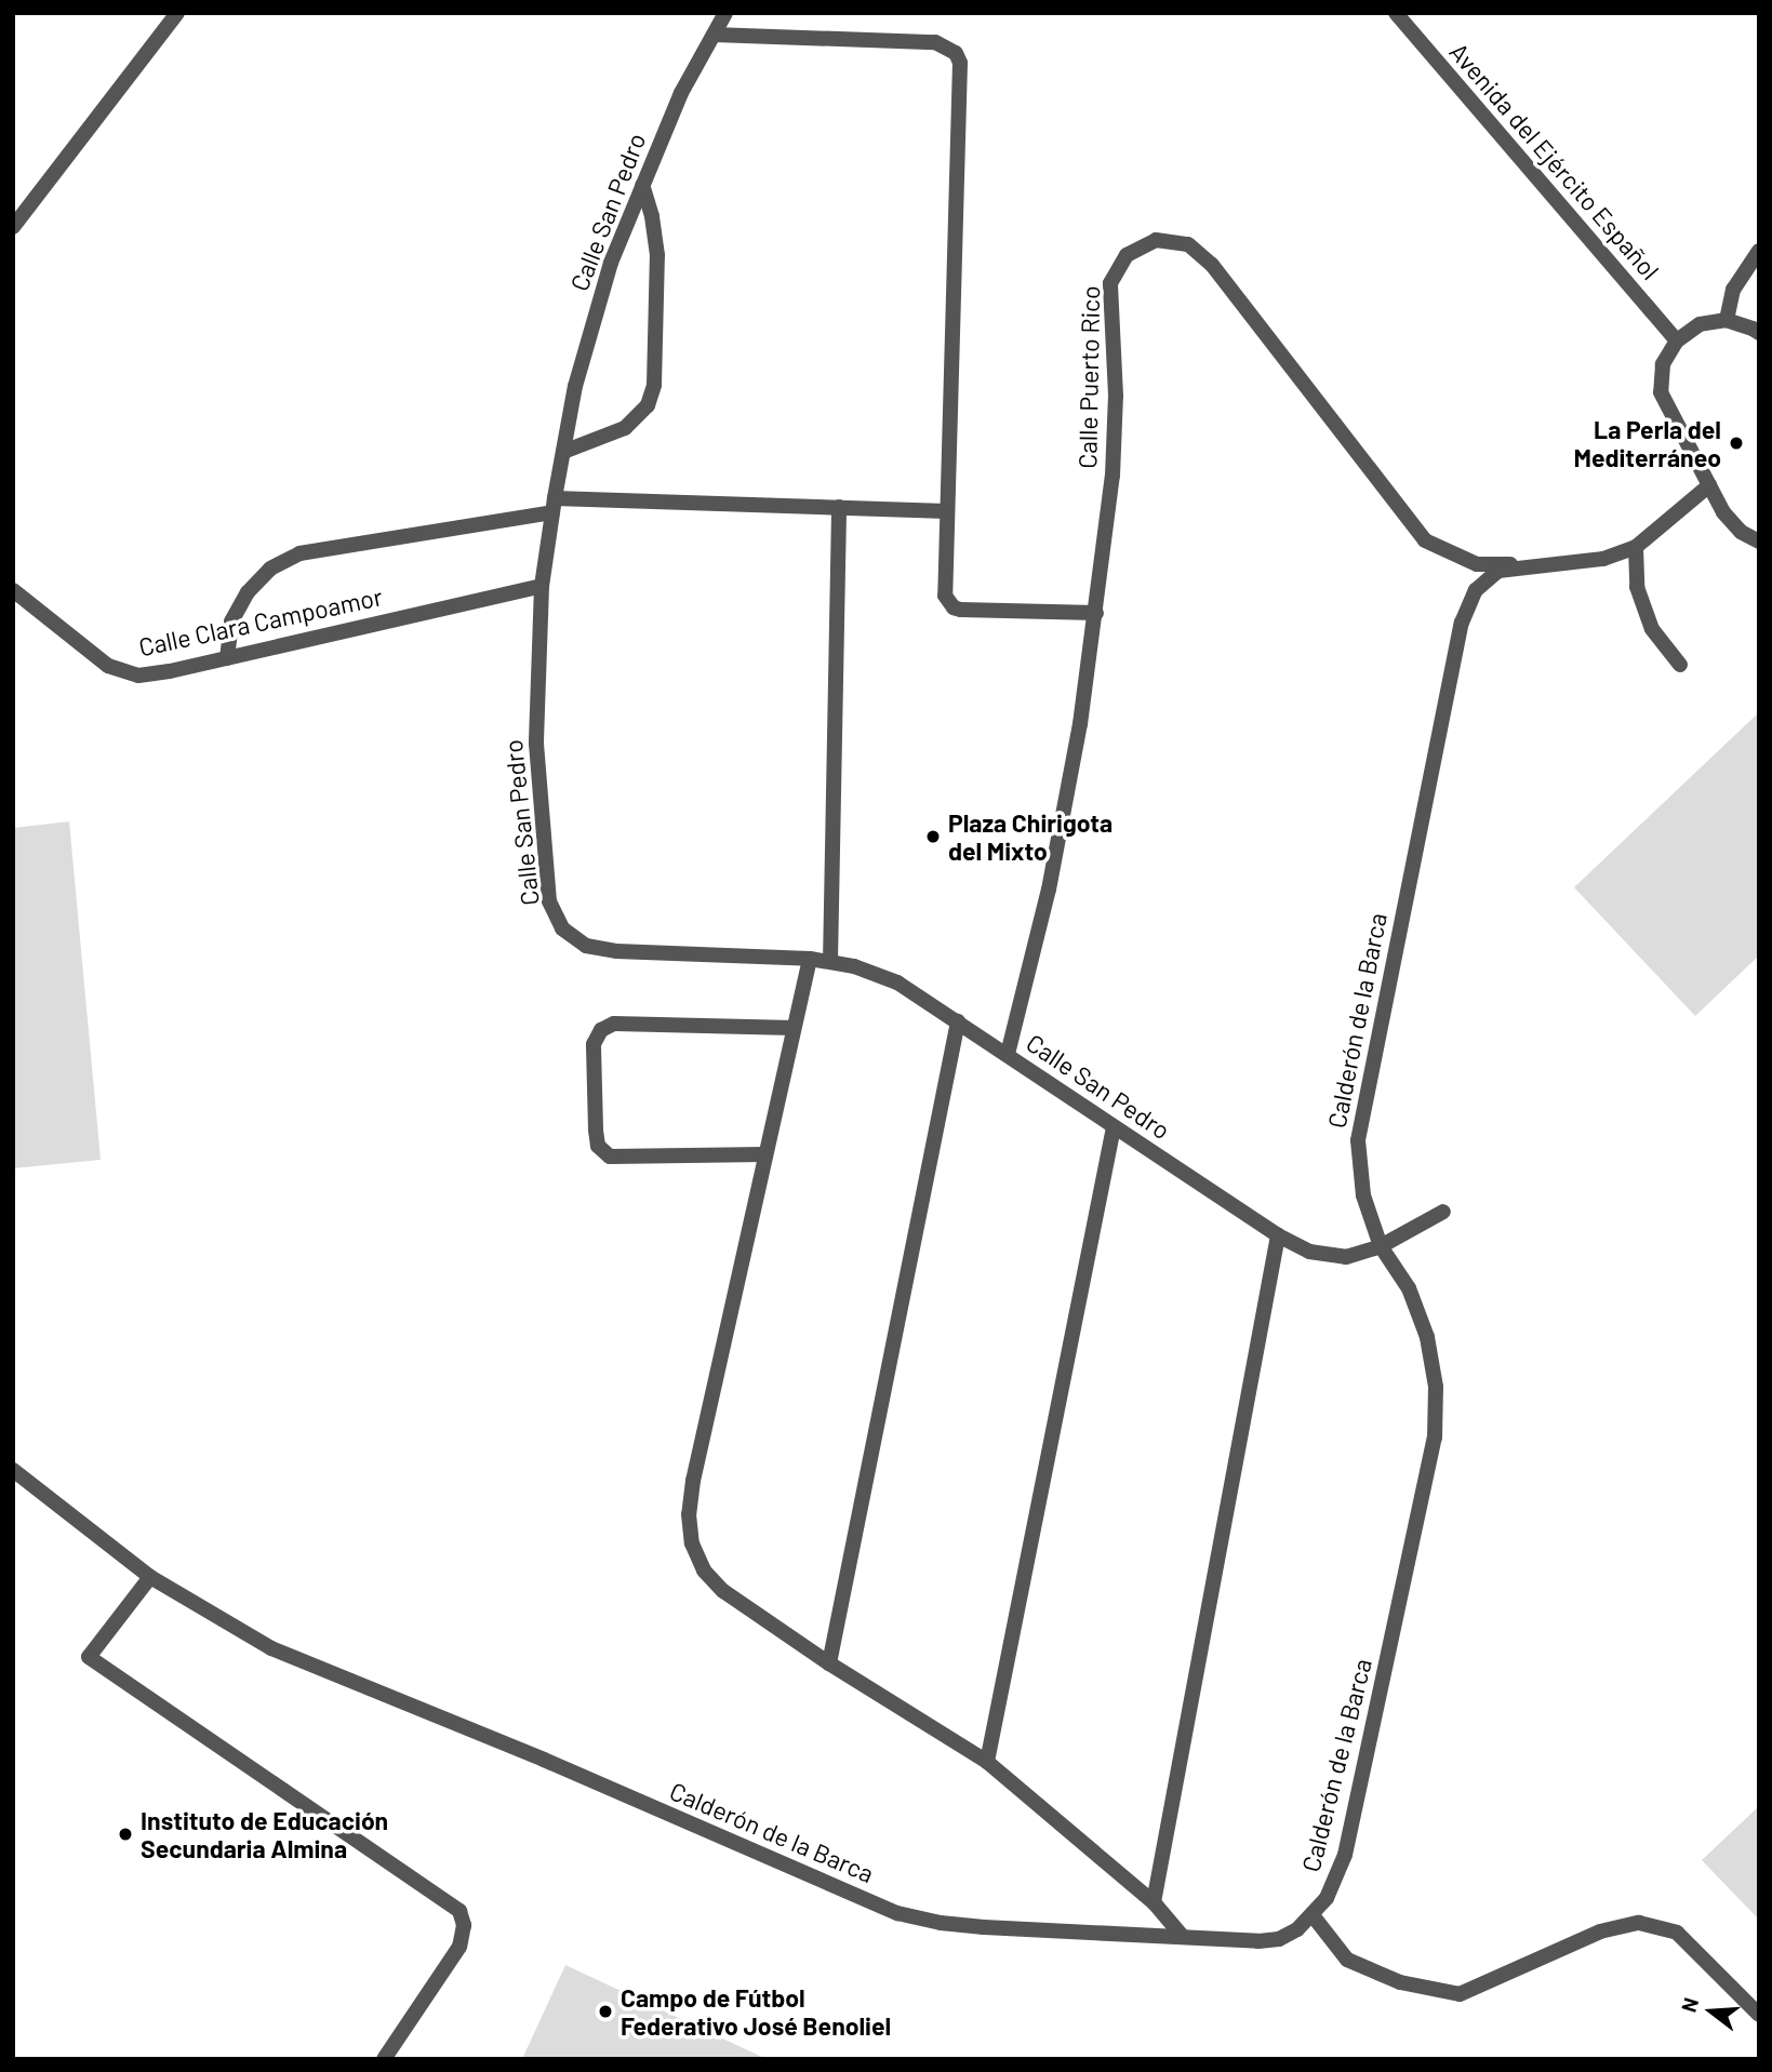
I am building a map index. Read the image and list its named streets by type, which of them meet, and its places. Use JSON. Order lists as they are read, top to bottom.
{
  "streets": {
    "street": [
      "Avenida del Ejército Español",
      "Calle San Pedro",
      "Calle Puerto Rico",
      "Calle Clara Campoamor",
      "Calderón de la Barca"
    ]
  },
  "crossings": [
    ["Calle San Pedro", "Calle Puerto Rico"],
    ["Calle San Pedro", "Calle Clara Campoamor"],
    ["Calle San Pedro", "Calderón de la Barca"],
    ["Calle Puerto Rico", "Calderón de la Barca"]
  ],
  "places": [
    "La Perla del Mediterráneo",
    "Plaza Chirigota del Mixto",
    "Instituto de Educación Secundaria Almina",
    "Campo de Fútbol Federativo José Benoliel"
  ],
  "north": "left"
}
